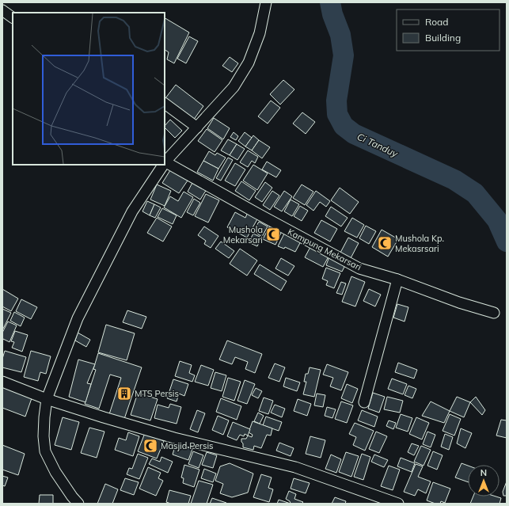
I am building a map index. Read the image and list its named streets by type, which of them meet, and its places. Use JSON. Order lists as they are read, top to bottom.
{
  "streets": {
    "street": ["Kampung Mekarsari"]
  },
  "water": ["Ci Tanduy"],
  "places": {
    "mosque": ["Mushola Mekarsari", "Mushola Kp. Mekasrsari", "Masjid Persis"],
    "building": ["MTS Persis"]
  },
  "legend": ["Road", "Building"],
  "north": "top"
}
